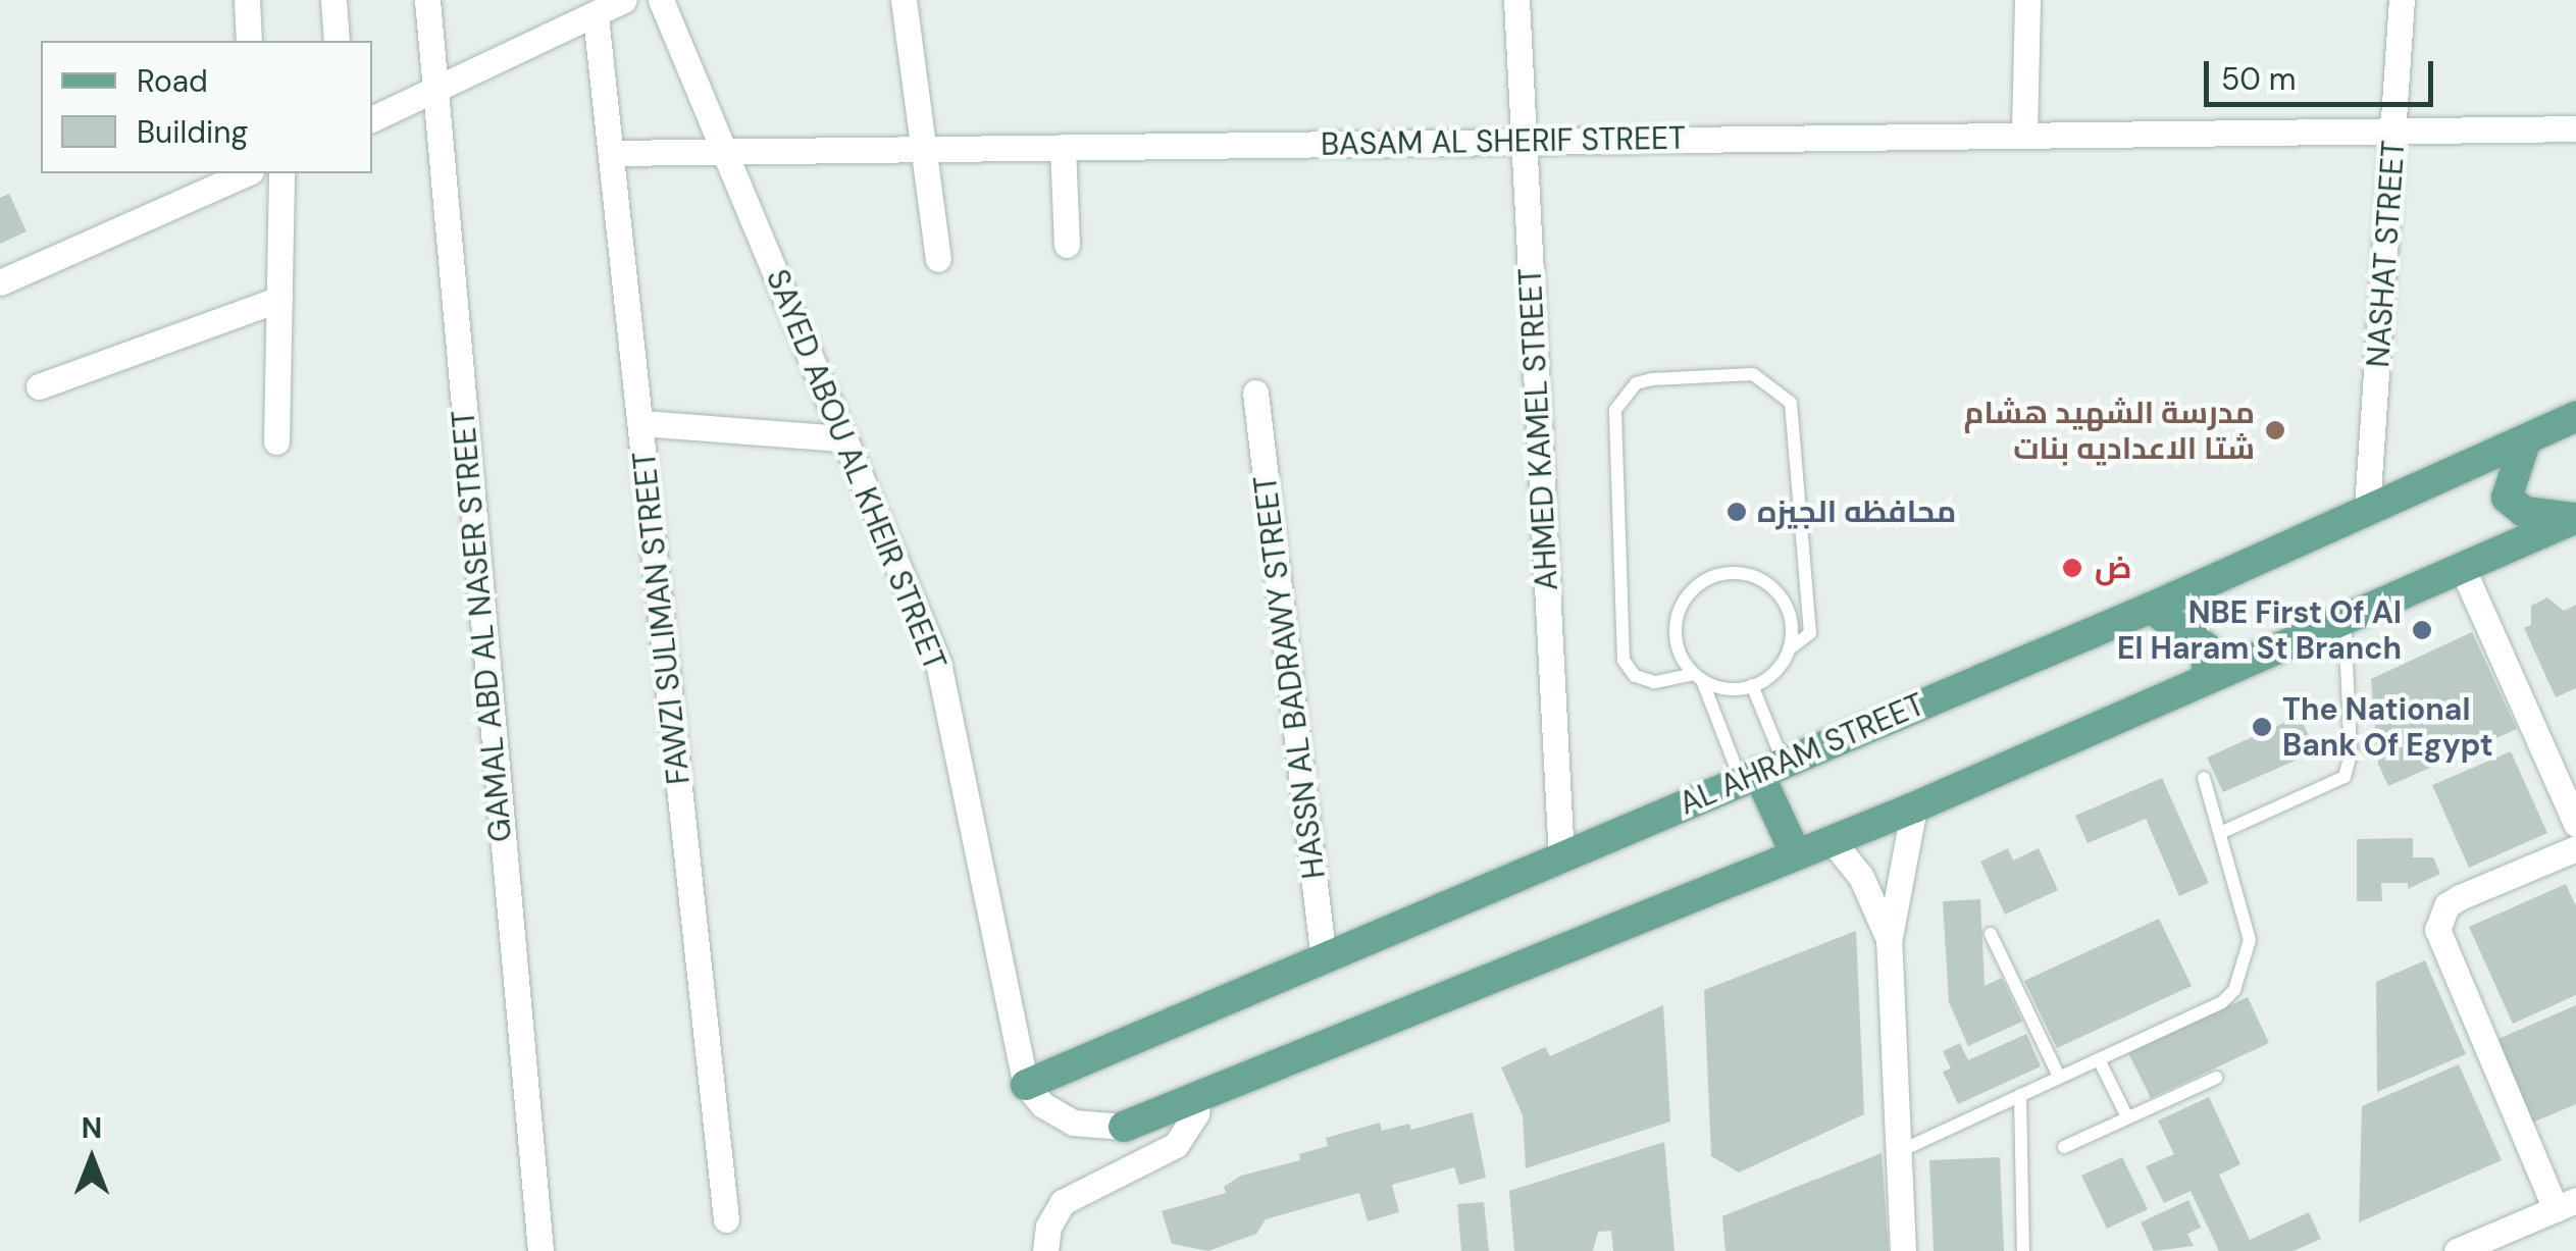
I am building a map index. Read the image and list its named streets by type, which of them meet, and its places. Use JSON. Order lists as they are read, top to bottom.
{
  "streets": {
    "main road": ["AL AHRAM STREET"],
    "street": [
      "BASAM AL SHERIF STREET",
      "NASHAT STREET",
      "AHMED KAMEL STREET",
      "SAYED ABOU AL KHEIR STREET",
      "FAWZI SULIMAN STREET",
      "GAMAL ABD AL NASER STREET",
      "HASSN AL BADRAWY STREET"
    ]
  },
  "crossings": [
    ["BASAM AL SHERIF STREET", "NASHAT STREET"],
    ["BASAM AL SHERIF STREET", "AHMED KAMEL STREET"],
    ["BASAM AL SHERIF STREET", "SAYED ABOU AL KHEIR STREET"],
    ["BASAM AL SHERIF STREET", "FAWZI SULIMAN STREET"],
    ["NASHAT STREET", "AL AHRAM STREET"],
    ["AHMED KAMEL STREET", "AL AHRAM STREET"],
    ["SAYED ABOU AL KHEIR STREET", "AL AHRAM STREET"],
    ["HASSN AL BADRAWY STREET", "AL AHRAM STREET"]
  ],
  "places": [
    "مدرسة الشهيد هشام شتا الاعداديه بنات",
    "محافظه الجيزه",
    "ض",
    "NBE First Of Al El Haram St Branch",
    "The National Bank Of Egypt"
  ],
  "legend": ["Road", "Building"],
  "scale_bar": "50 m",
  "north": "top"
}
